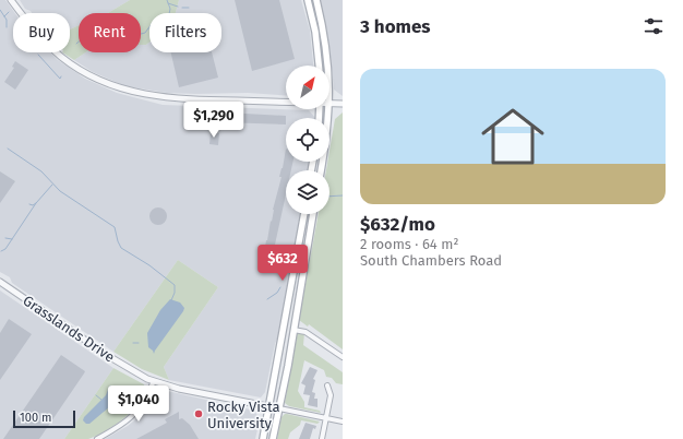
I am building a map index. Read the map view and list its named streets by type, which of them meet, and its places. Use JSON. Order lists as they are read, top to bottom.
{
  "streets": {
    "street": ["Grasslands Drive"]
  },
  "places": ["Rocky Vista University"],
  "scale_bar": "100 m",
  "north": "top right",
  "page": {
    "heading": "3 homes",
    "chip": ["Buy", "Rent", "Filters"],
    "list": [
      {
        "name": "$632/mo",
        "note": "2 rooms · 64 m² · South Chambers Road"
      }
    ],
    "price": ["$1,290", "$632", "$1,040"],
    "scale": "100 m"
  }
}
